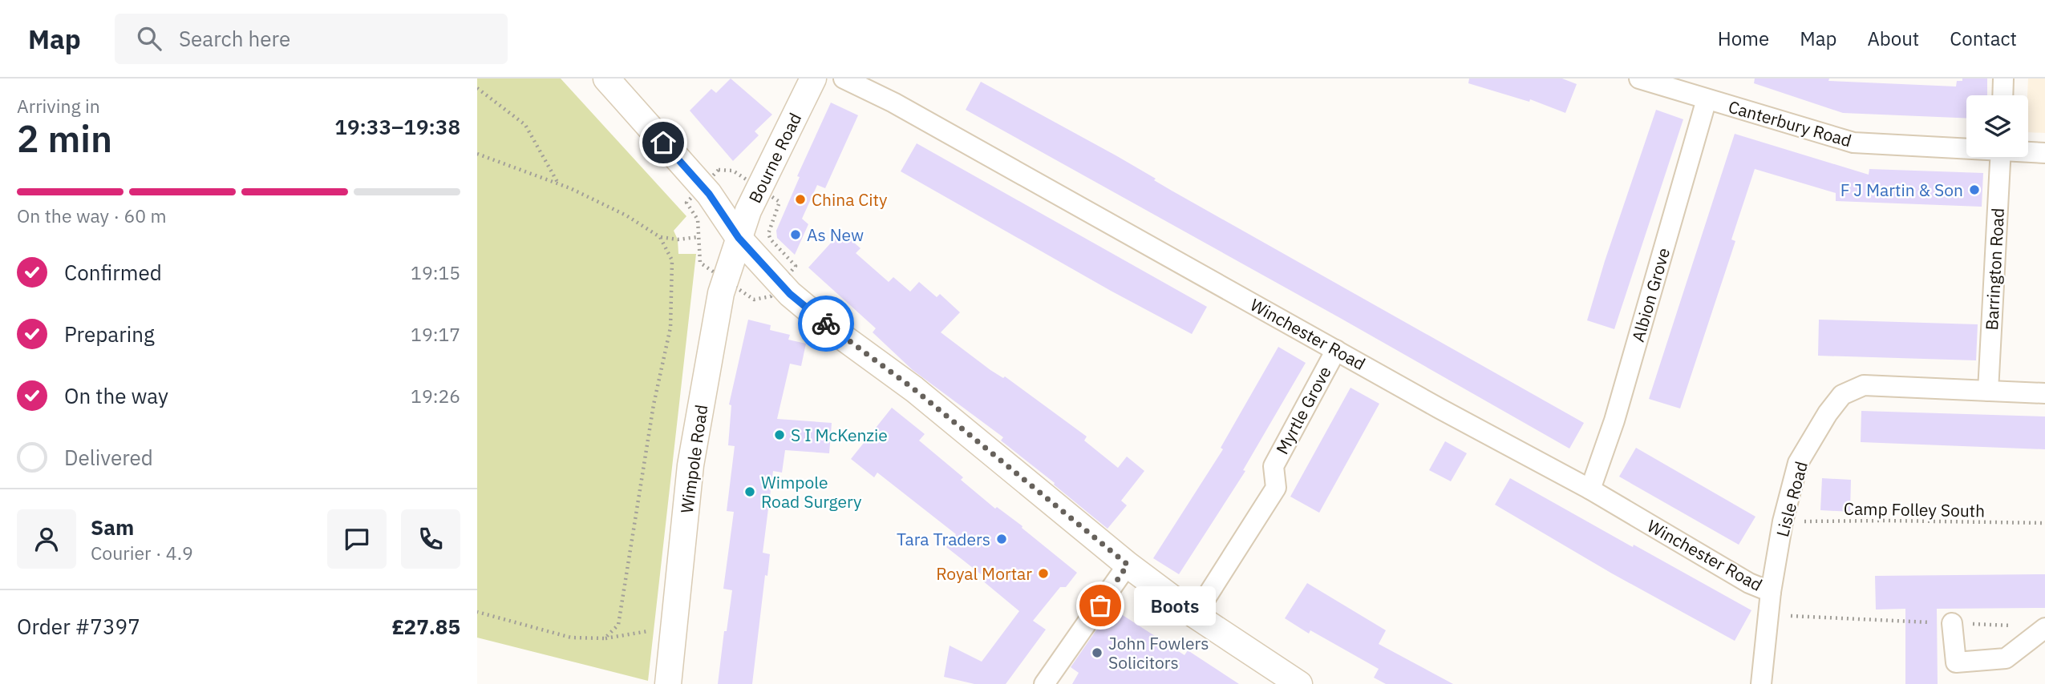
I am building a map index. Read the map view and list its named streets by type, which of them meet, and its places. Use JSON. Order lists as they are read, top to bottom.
{
  "streets": {
    "street": [
      "Canterbury Road",
      "Bourne Road",
      "Barrington Road",
      "Albion Grove",
      "Winchester Road",
      "Myrtle Grove",
      "Wimpole Road",
      "Lisle Road"
    ],
    "path": ["Camp Folley South"]
  },
  "crossings": [
    ["Canterbury Road", "Albion Grove"],
    ["Bourne Road", "Wimpole Road"],
    ["Barrington Road", "Lisle Road"],
    ["Albion Grove", "Winchester Road"],
    ["Winchester Road", "Myrtle Grove"],
    ["Winchester Road", "Lisle Road"],
    ["Lisle Road", "Camp Folley South"]
  ],
  "places": [
    "F J Martin & Son",
    "China City",
    "As New",
    "S I McKenzie",
    "Wimpole Road Surgery",
    "Tara Traders",
    "Royal Mortar",
    "Boots",
    "John Fowlers Solicitors"
  ],
  "page": {
    "header": "Map",
    "search": "Search here",
    "nav": [
      "Home",
      "Map",
      "About",
      "Contact"
    ],
    "heading": ["2 min", "Arriving in", "19:33–19:38"],
    "panel": [
      "Sam",
      "Courier · 4.9",
      "Order #7397",
      "£27.85"
    ],
    "bar": "On the way · 60 m",
    "list": [
      ["Confirmed", "19:15"],
      ["Preparing", "19:17"],
      ["On the way", "19:26"],
      "Delivered"
    ],
    "bubble": "Boots"
  }
}
